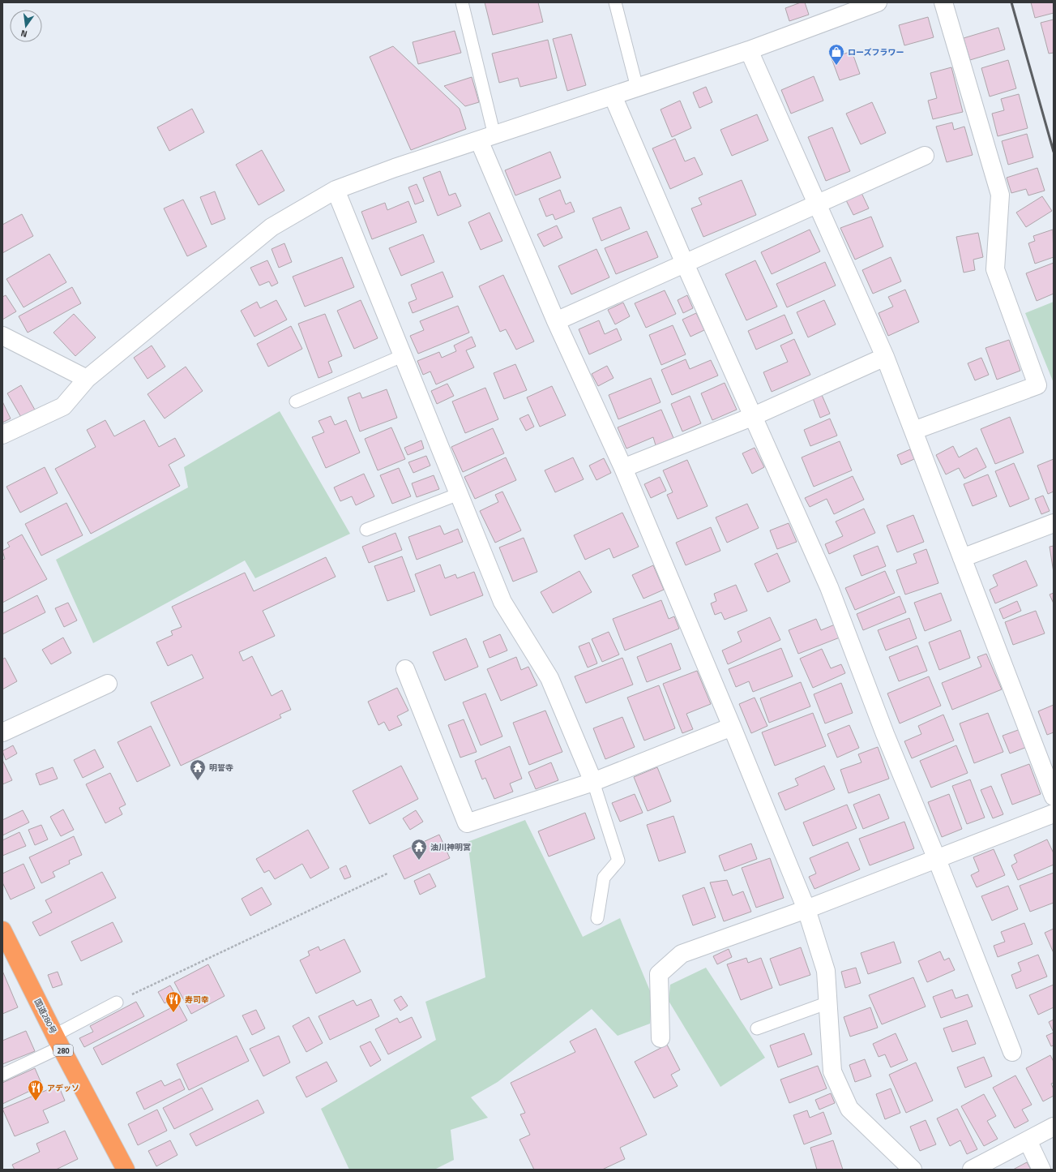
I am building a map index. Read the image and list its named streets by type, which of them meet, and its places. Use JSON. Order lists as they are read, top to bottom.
{
  "streets": {
    "highway": ["国道280号", "280"]
  },
  "places": {
    "shop": ["ローズフラワー"],
    "temple": ["明誓寺", "油川神明宮"],
    "restaurant": ["寿司幸", "アデッソ"]
  },
  "north": "bottom"
}
